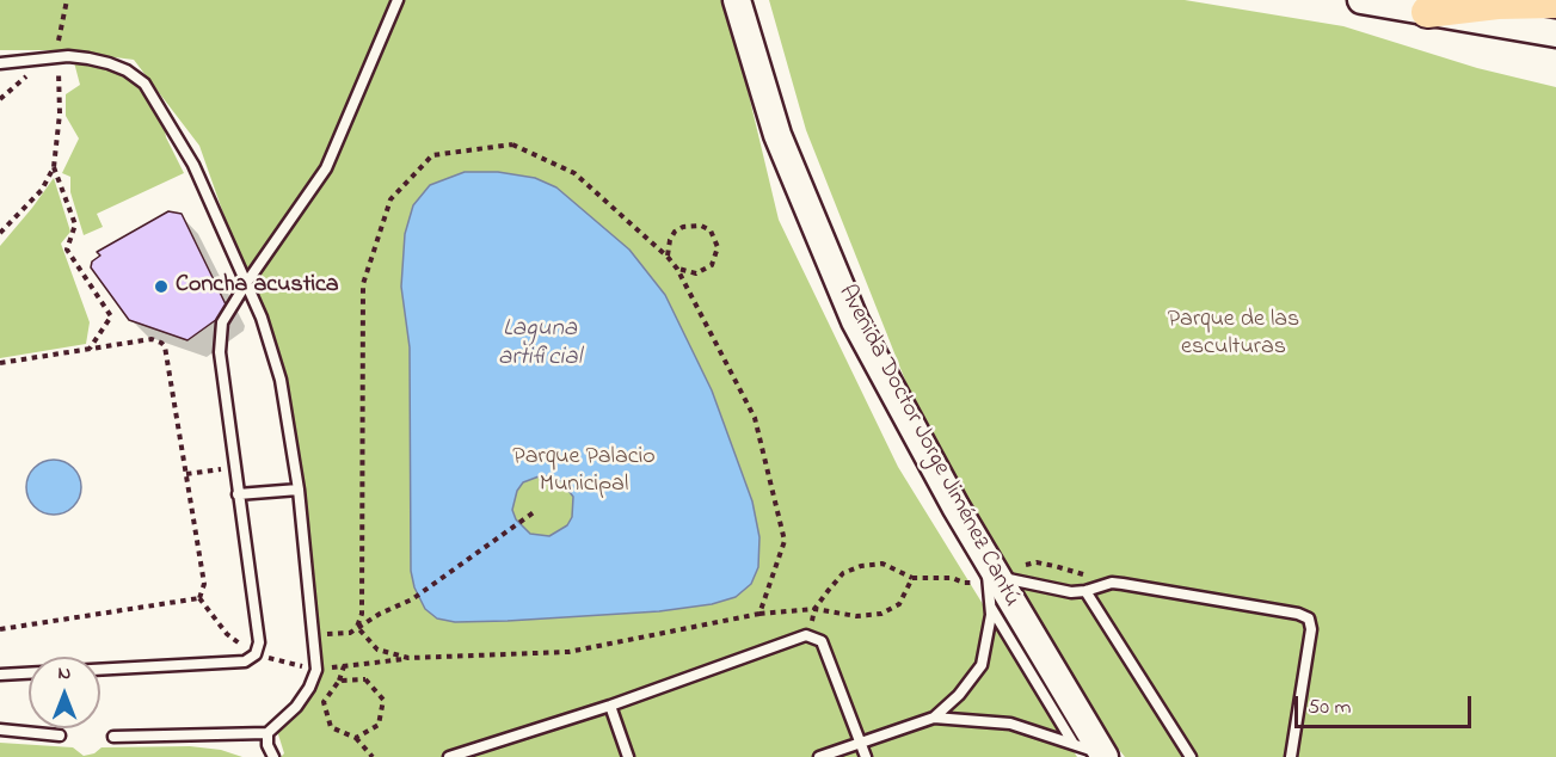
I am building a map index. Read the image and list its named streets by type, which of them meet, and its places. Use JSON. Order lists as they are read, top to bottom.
{
  "streets": {
    "main road": ["Avenida Doctor Jorge Jiménez Cantú"]
  },
  "water": ["Laguna artificial"],
  "parks": ["Parque de las esculturas", "Parque Palacio Municipal"],
  "places": ["Concha acustica"],
  "scale_bar": "50 m",
  "north": "top"
}
